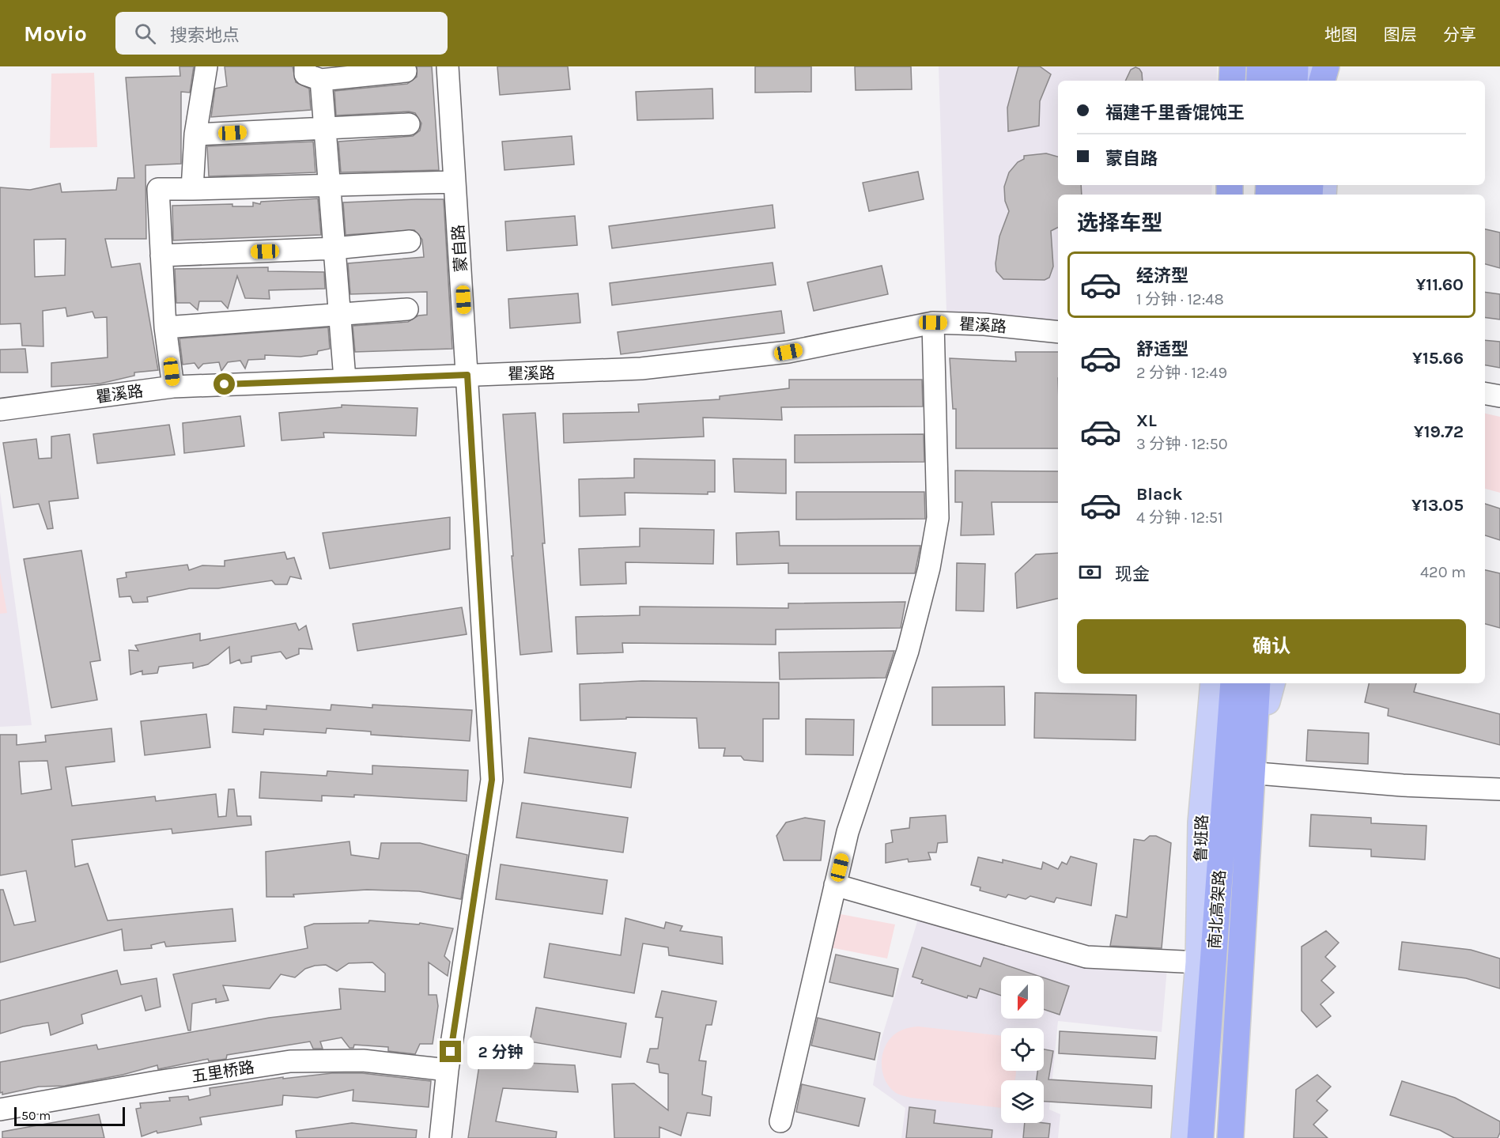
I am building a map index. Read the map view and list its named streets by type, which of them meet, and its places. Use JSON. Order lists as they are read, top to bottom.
{
  "streets": {
    "highway": ["南北高架路"],
    "main road": ["鲁班路"],
    "street": ["蒙自路", "瞿溪路", "五里桥路"]
  },
  "crossings": [
    ["蒙自路", "瞿溪路"],
    ["蒙自路", "五里桥路"]
  ],
  "scale_bar": "50 m",
  "north": "bottom",
  "page": {
    "header": "Movio",
    "search": "搜索地点",
    "nav": ["地图", "图层", "分享"],
    "banner": ["福建千里香馄饨王", "蒙自路"],
    "heading": "选择车型",
    "list": [
      {
        "name": "经济型",
        "note": "1 分钟 · 12:48",
        "value": "¥11.60"
      },
      {
        "name": "舒适型",
        "note": "2 分钟 · 12:49",
        "value": "¥15.66"
      },
      {
        "name": "XL",
        "note": "3 分钟 · 12:50",
        "value": "¥19.72"
      },
      {
        "name": "Black",
        "note": "4 分钟 · 12:51",
        "value": "¥13.05"
      }
    ],
    "pay": ["现金", "420 m"],
    "buttons": "确认",
    "bubble": "2 分钟",
    "scale": "50 m"
  }
}
